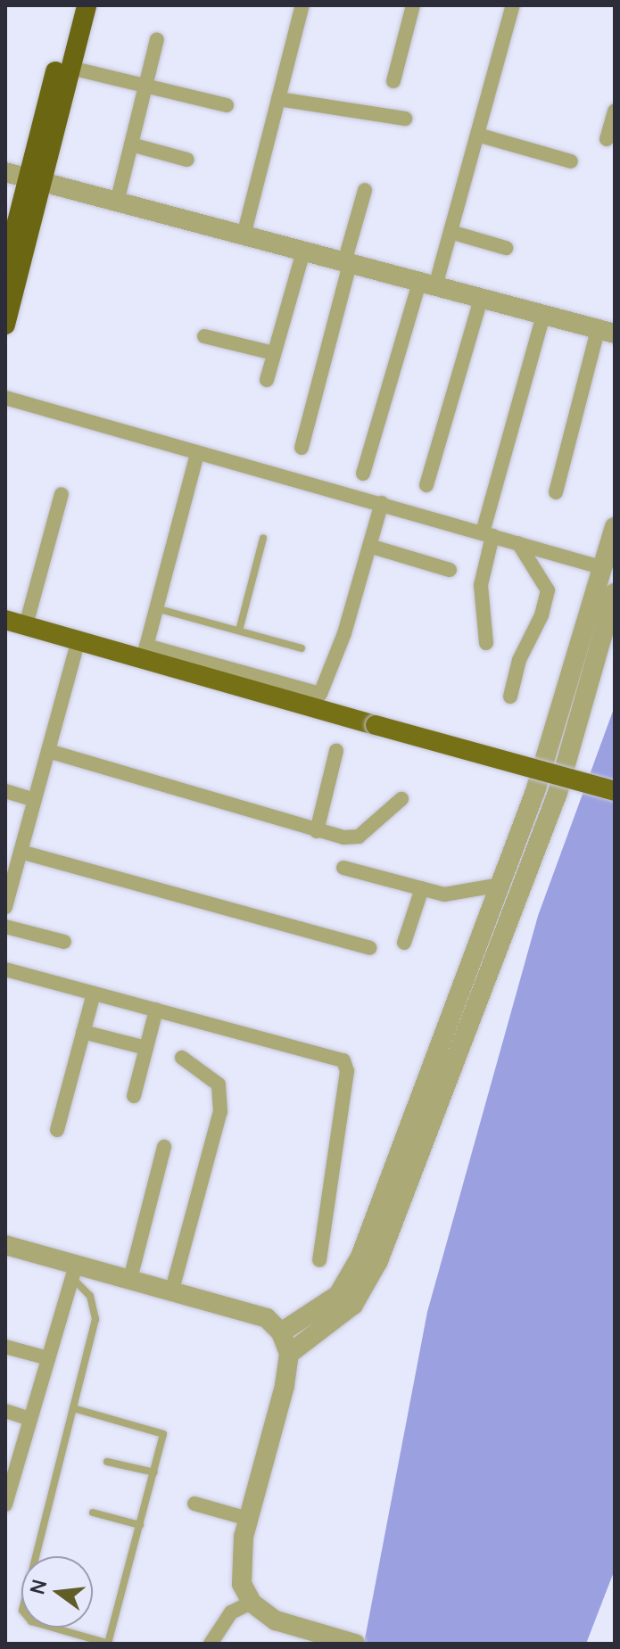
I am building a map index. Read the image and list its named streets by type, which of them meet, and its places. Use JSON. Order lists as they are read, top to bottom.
{
  "north": "left"
}
